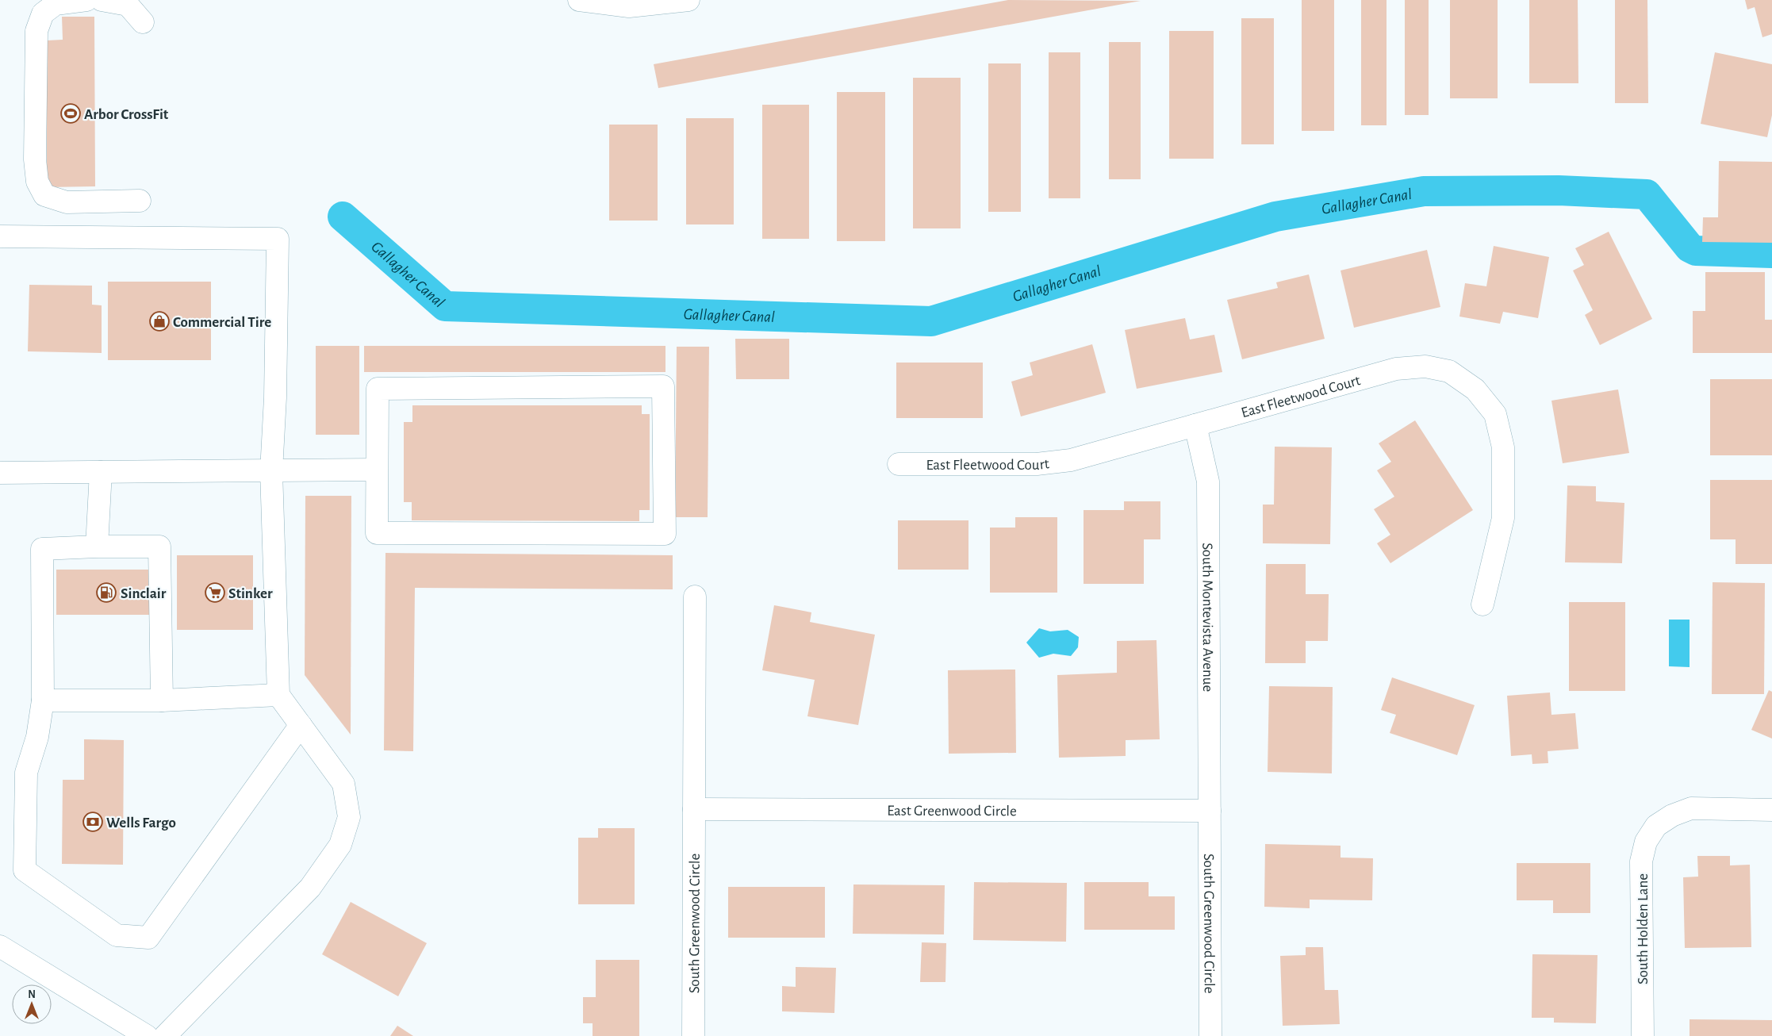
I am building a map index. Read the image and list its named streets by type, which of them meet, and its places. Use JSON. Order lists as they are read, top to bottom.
{
  "streets": {
    "street": [
      "East Fleetwood Court",
      "South Montevista Avenue",
      "East Greenwood Circle",
      "South Greenwood Circle",
      "South Holden Lane"
    ]
  },
  "crossings": [
    ["East Fleetwood Court", "South Montevista Avenue"],
    ["South Montevista Avenue", "East Greenwood Circle"],
    ["South Montevista Avenue", "South Greenwood Circle"],
    ["East Greenwood Circle", "South Greenwood Circle"]
  ],
  "water": ["Gallagher Canal"],
  "places": {
    "sports": ["Arbor CrossFit"],
    "shop": ["Commercial Tire"],
    "fuel station": ["Sinclair"],
    "supermarket": ["Stinker"],
    "bank": ["Wells Fargo"]
  },
  "north": "top"
}
